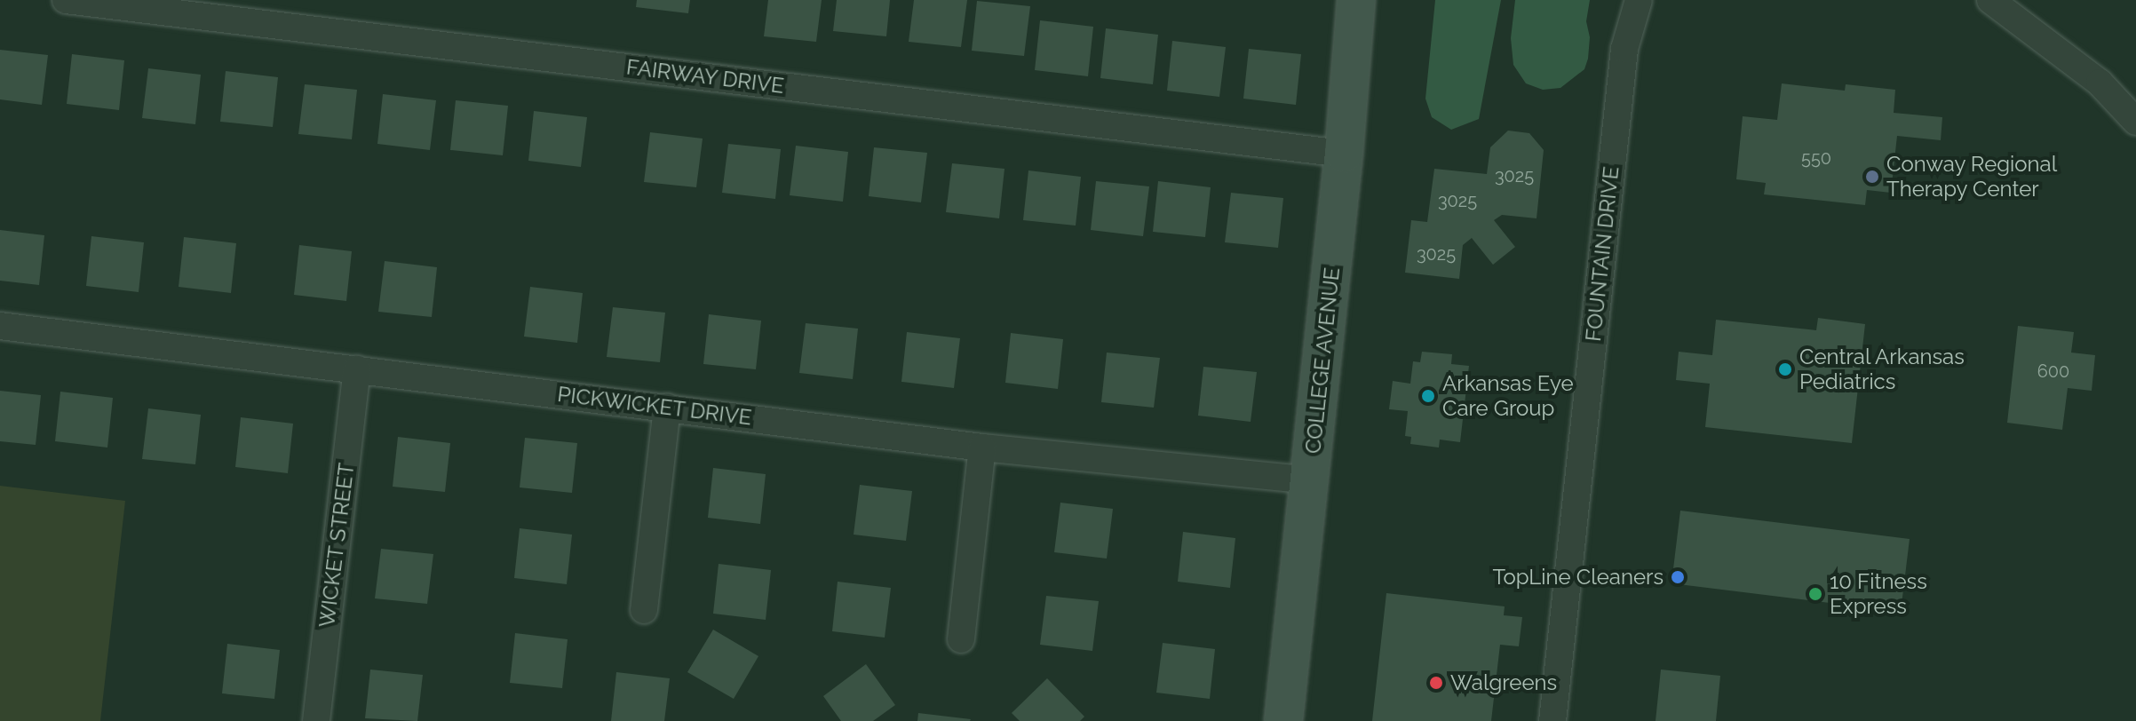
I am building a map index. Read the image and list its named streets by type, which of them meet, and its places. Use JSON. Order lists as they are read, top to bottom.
{
  "streets": {
    "street": [
      "FAIRWAY DRIVE",
      "FOUNTAIN DRIVE",
      "COLLEGE AVENUE",
      "PICKWICKET DRIVE",
      "WICKET STREET"
    ]
  },
  "crossings": [
    ["FAIRWAY DRIVE", "COLLEGE AVENUE"],
    ["COLLEGE AVENUE", "PICKWICKET DRIVE"],
    ["PICKWICKET DRIVE", "WICKET STREET"]
  ],
  "places": [
    "Conway Regional Therapy Center",
    "Central Arkansas Pediatrics",
    "Arkansas Eye Care Group",
    "TopLine Cleaners",
    "10 Fitness Express",
    "Walgreens"
  ],
  "house_numbers": [
    "550",
    "3025",
    "3025",
    "3025",
    "600"
  ]
}
